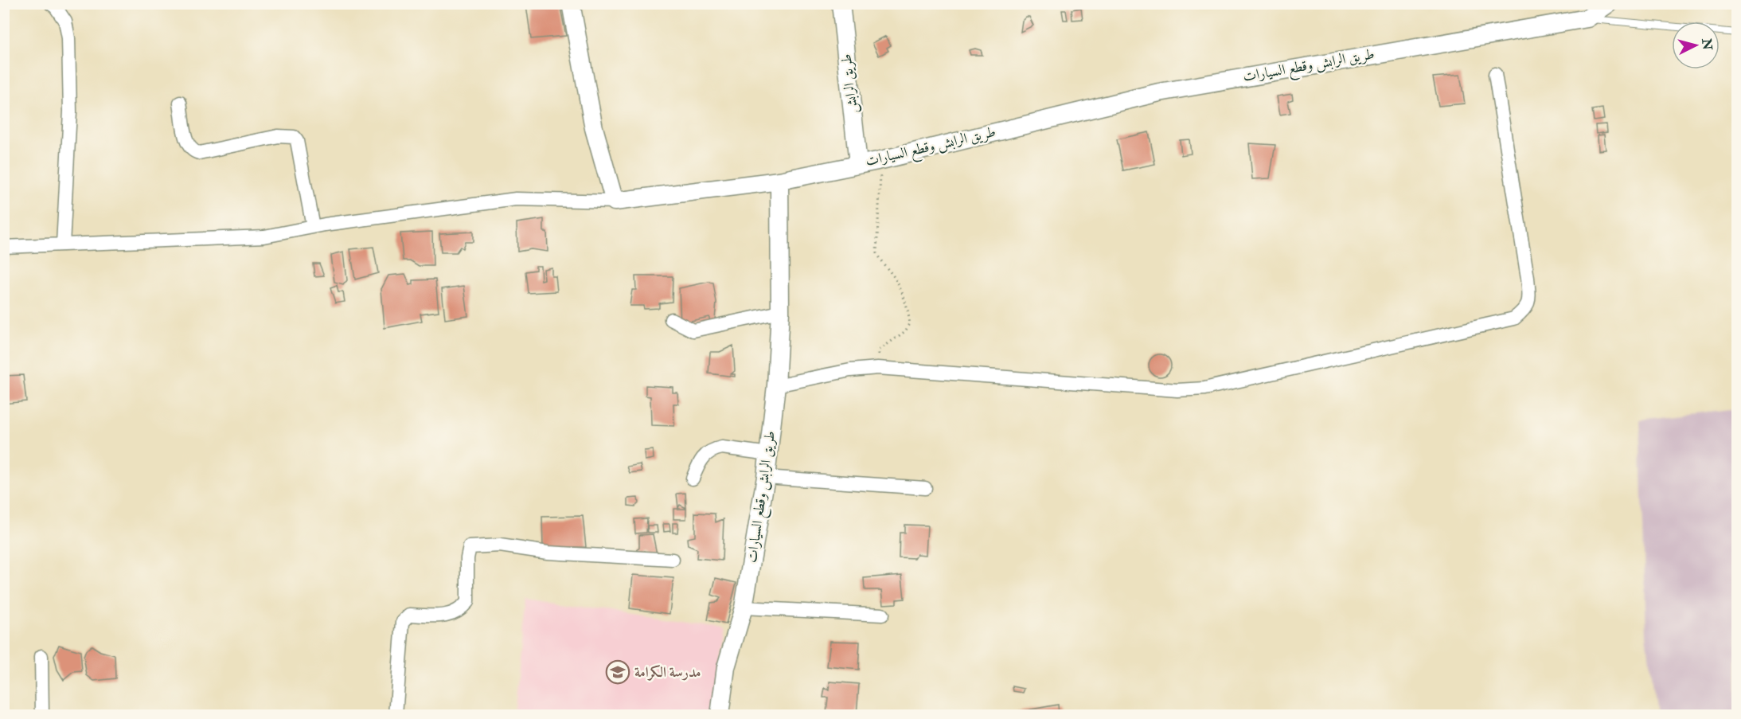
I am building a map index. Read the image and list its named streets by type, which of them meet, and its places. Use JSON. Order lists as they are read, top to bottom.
{
  "streets": {
    "main road": ["طريق الرابش وقطع السيارات", "طريق الرابش"]
  },
  "crossings": [
    ["طريق الرابش وقطع السيارات", "طريق الرابش"]
  ],
  "places": {
    "school or university": ["مدرسة الكرامة"]
  },
  "north": "right"
}
